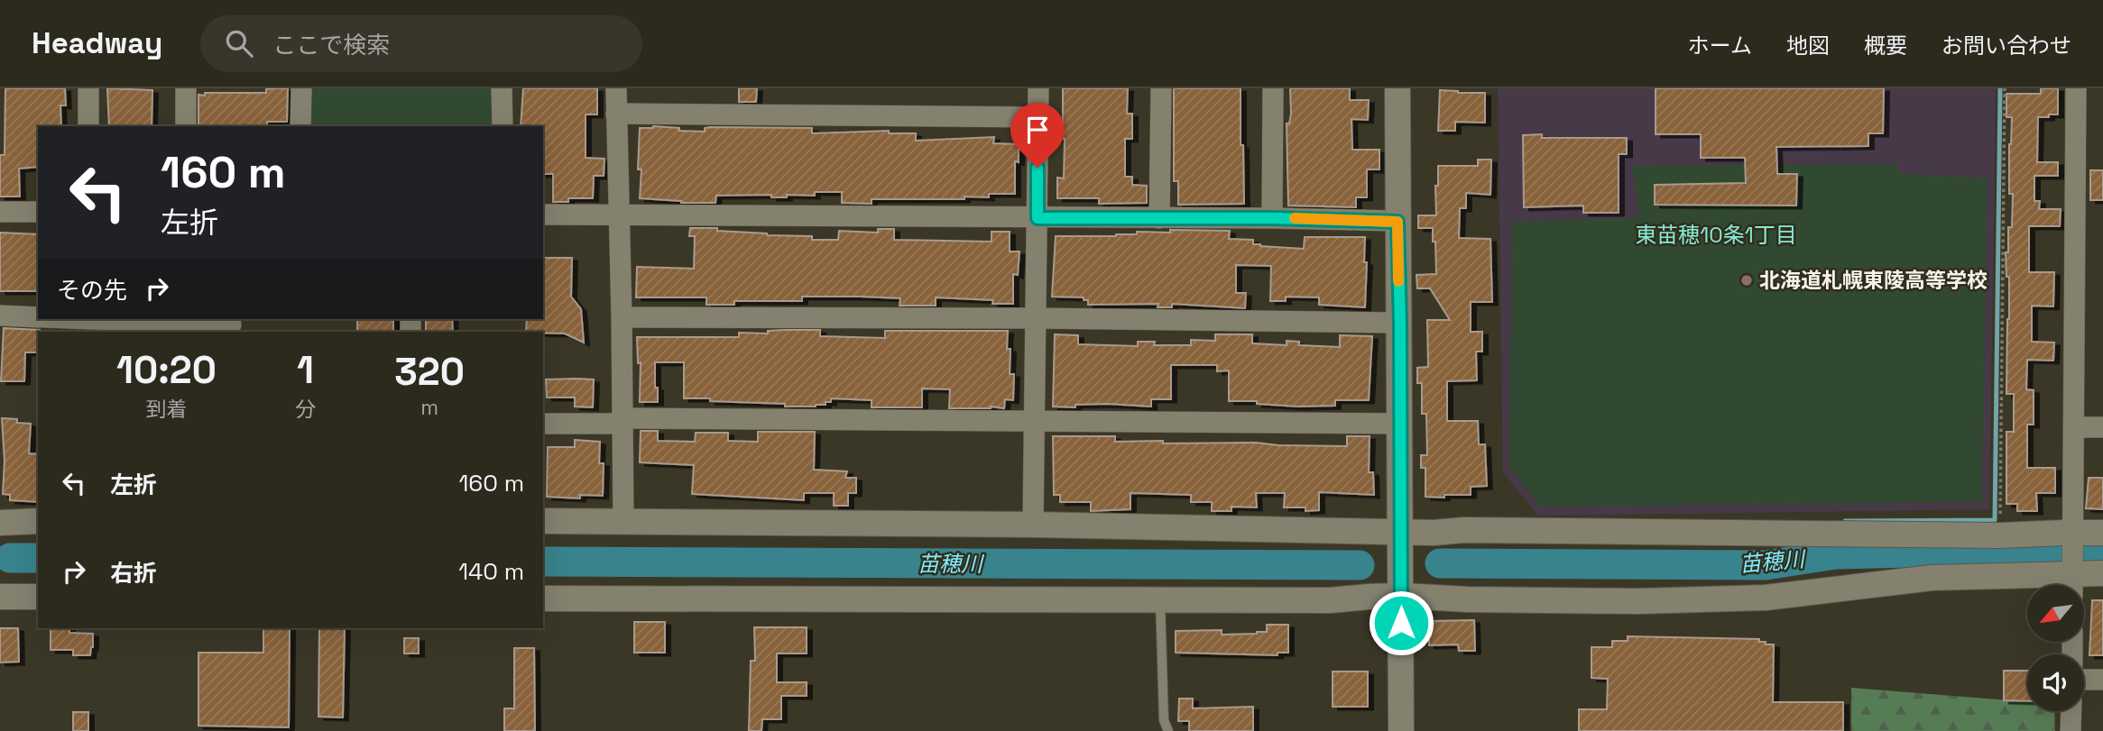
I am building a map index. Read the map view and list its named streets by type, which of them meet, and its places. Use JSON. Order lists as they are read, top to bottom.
{
  "districts": ["東苗穂10条1丁目"],
  "water": ["苗穂川"],
  "places": ["北海道札幌東陵高等学校"],
  "north": "bottom left",
  "page": {
    "header": "Headway",
    "search": "ここで検索",
    "nav": [
      "ホーム",
      "地図",
      "概要",
      "お問い合わせ"
    ],
    "turn": ["160 m", "左折"],
    "then": "その先",
    "eta": [
      "10:20",
      "到着",
      "1",
      "分",
      "320",
      "m"
    ],
    "list": [
      {
        "name": "左折",
        "value": "160 m"
      },
      {
        "name": "右折",
        "value": "140 m"
      }
    ]
  }
}
